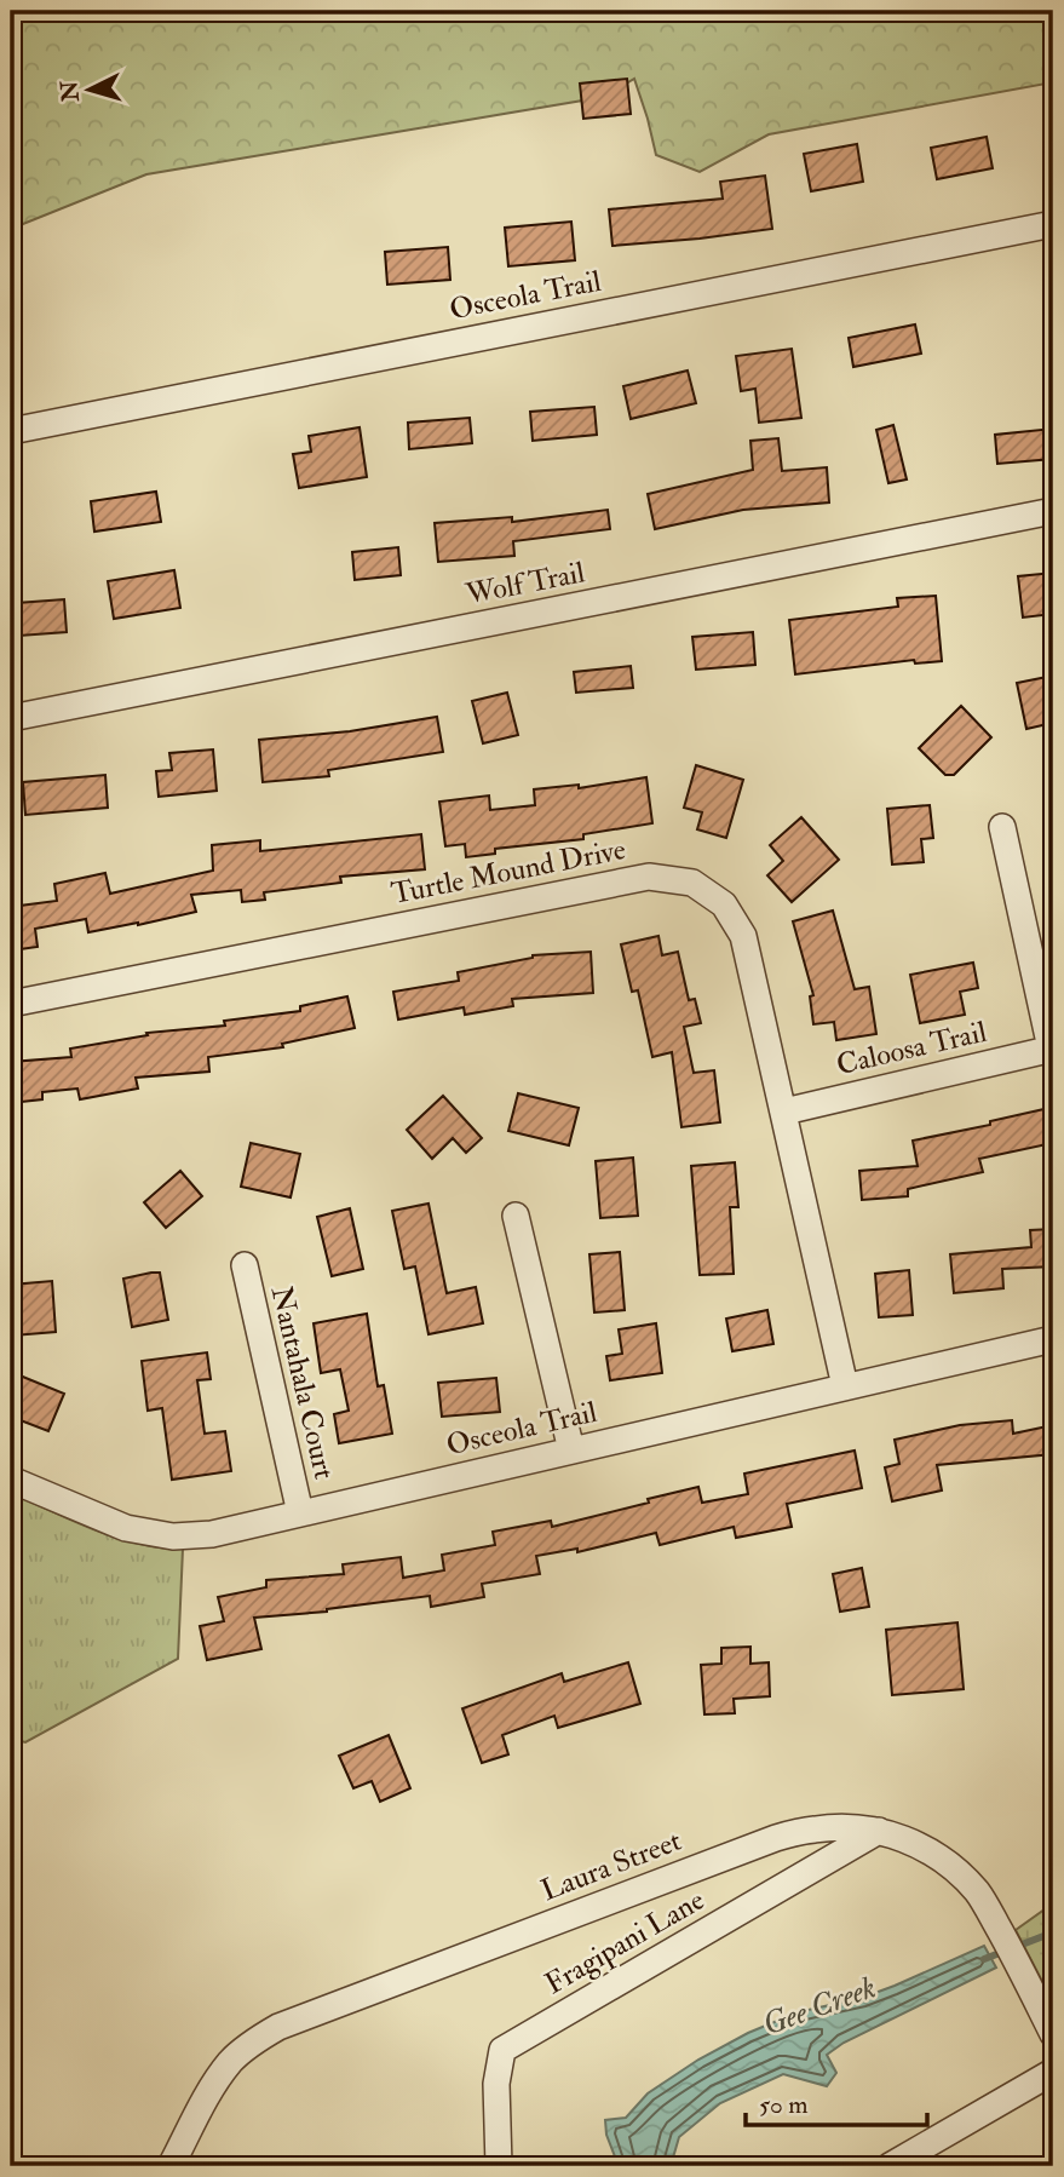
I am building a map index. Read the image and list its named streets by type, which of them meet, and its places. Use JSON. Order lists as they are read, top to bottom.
{
  "streets": {
    "street": [
      "Osceola Trail",
      "Wolf Trail",
      "Turtle Mound Drive",
      "Caloosa Trail",
      "Nantahala Court",
      "Laura Street",
      "Fragipani Lane"
    ]
  },
  "crossings": [
    ["Osceola Trail", "Turtle Mound Drive"],
    ["Osceola Trail", "Nantahala Court"],
    ["Turtle Mound Drive", "Caloosa Trail"],
    ["Laura Street", "Fragipani Lane"]
  ],
  "water": ["Gee Creek"],
  "scale_bar": "50 m",
  "north": "left"
}
